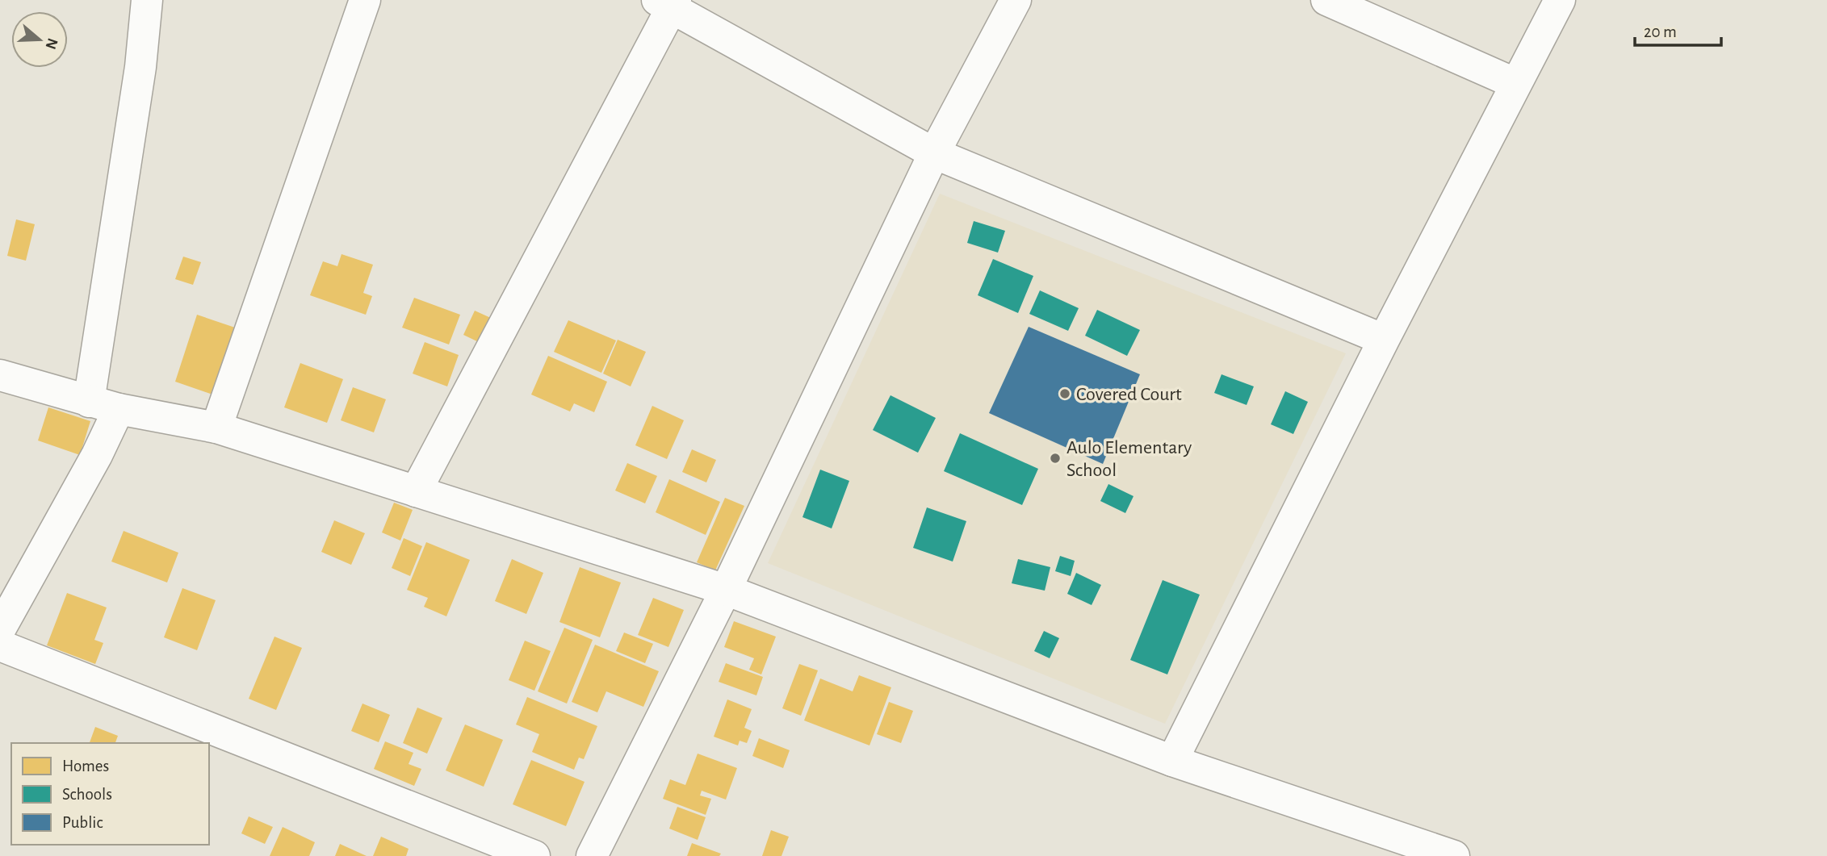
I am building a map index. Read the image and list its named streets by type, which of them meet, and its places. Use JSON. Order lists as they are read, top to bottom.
{
  "places": ["Covered Court", "Aulo Elementary School"],
  "legend": ["Homes", "Schools", "Public"],
  "scale_bar": "20 m",
  "north": "right"
}
